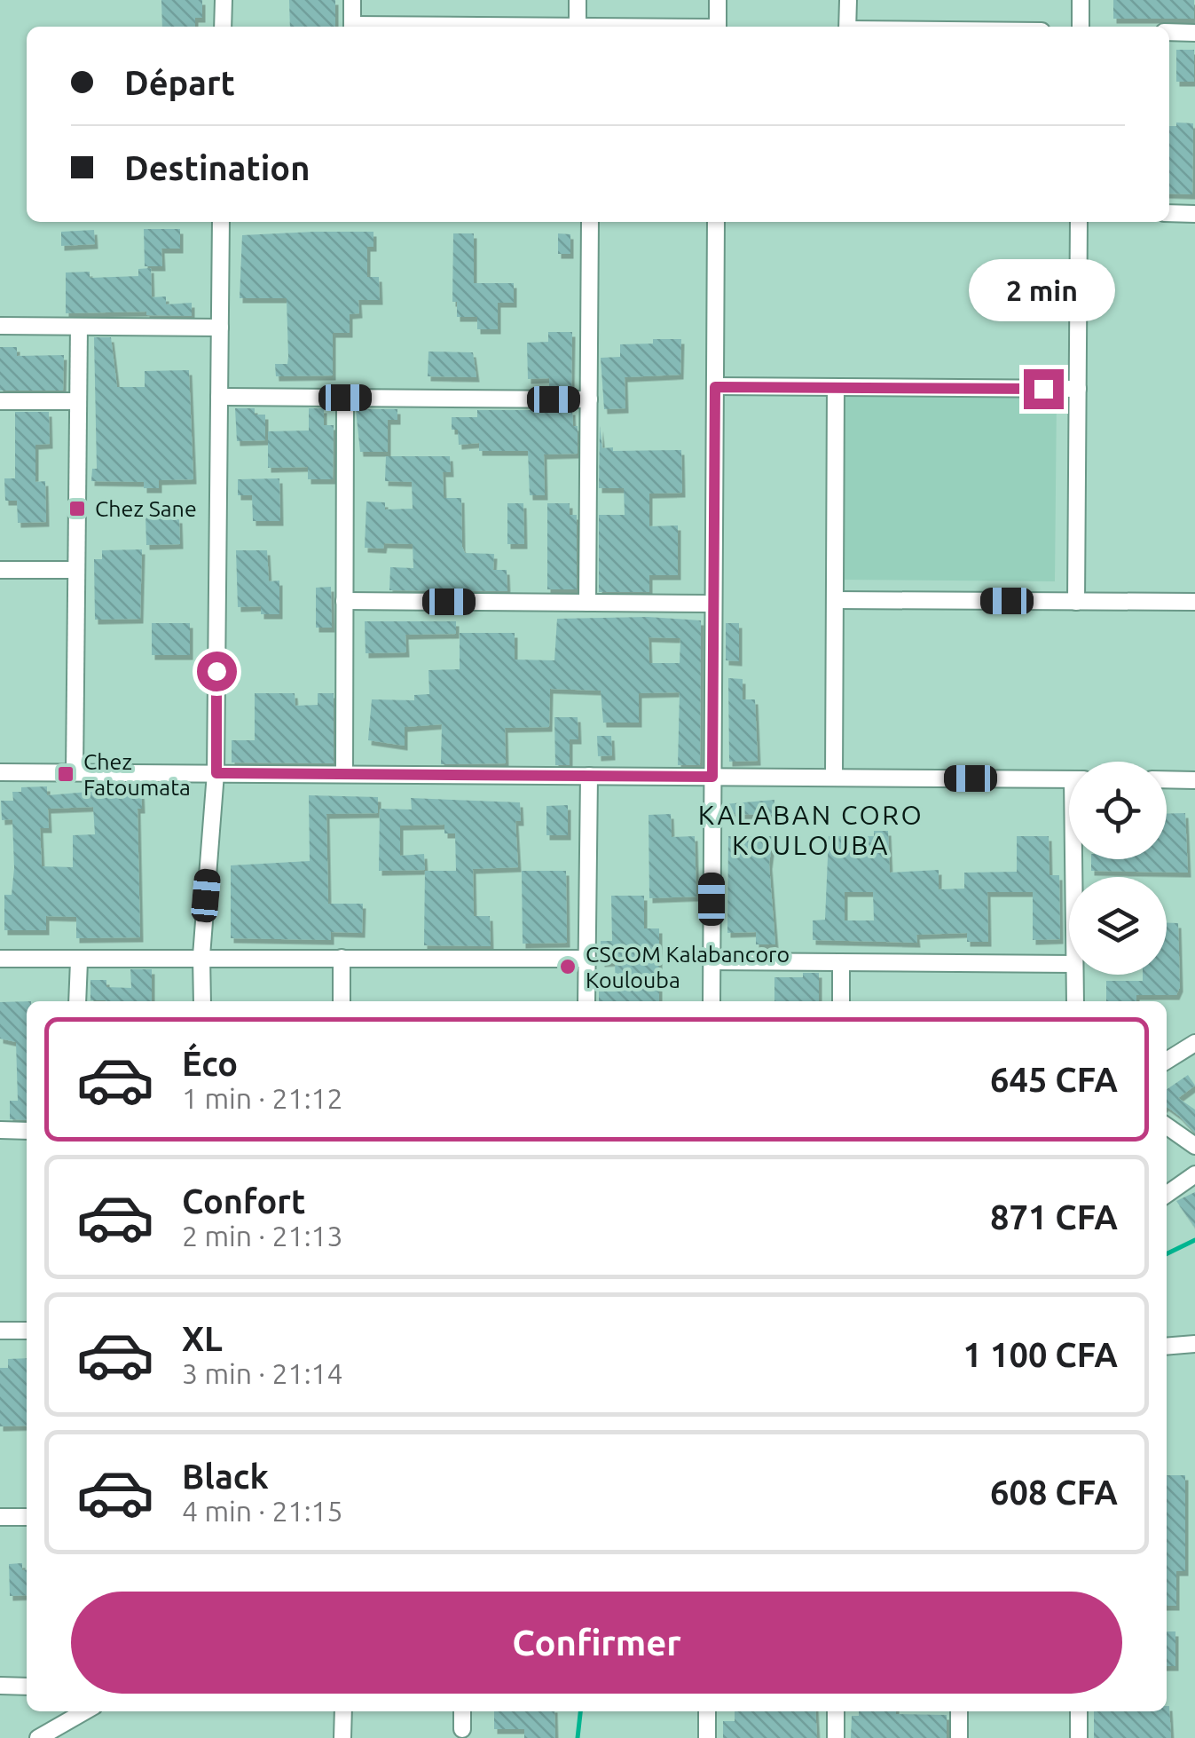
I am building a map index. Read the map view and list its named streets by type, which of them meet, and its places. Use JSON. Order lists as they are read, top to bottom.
{
  "districts": ["KALABAN CORO KOULOUBA"],
  "places": {
    "transit": ["Chez Sane", "Chez Fatoumata"],
    "other": ["CSCOM Kalabancoro Koulouba"]
  },
  "page": {
    "banner": ["Départ", "Destination"],
    "bubble": "2 min",
    "list": [
      {
        "name": "Éco",
        "note": "1 min · 21:12",
        "value": "645 CFA"
      },
      {
        "name": "Confort",
        "note": "2 min · 21:13",
        "value": "871 CFA"
      },
      {
        "name": "XL",
        "note": "3 min · 21:14",
        "value": "1 100 CFA"
      },
      {
        "name": "Black",
        "note": "4 min · 21:15",
        "value": "608 CFA"
      }
    ],
    "buttons": "Confirmer"
  }
}
